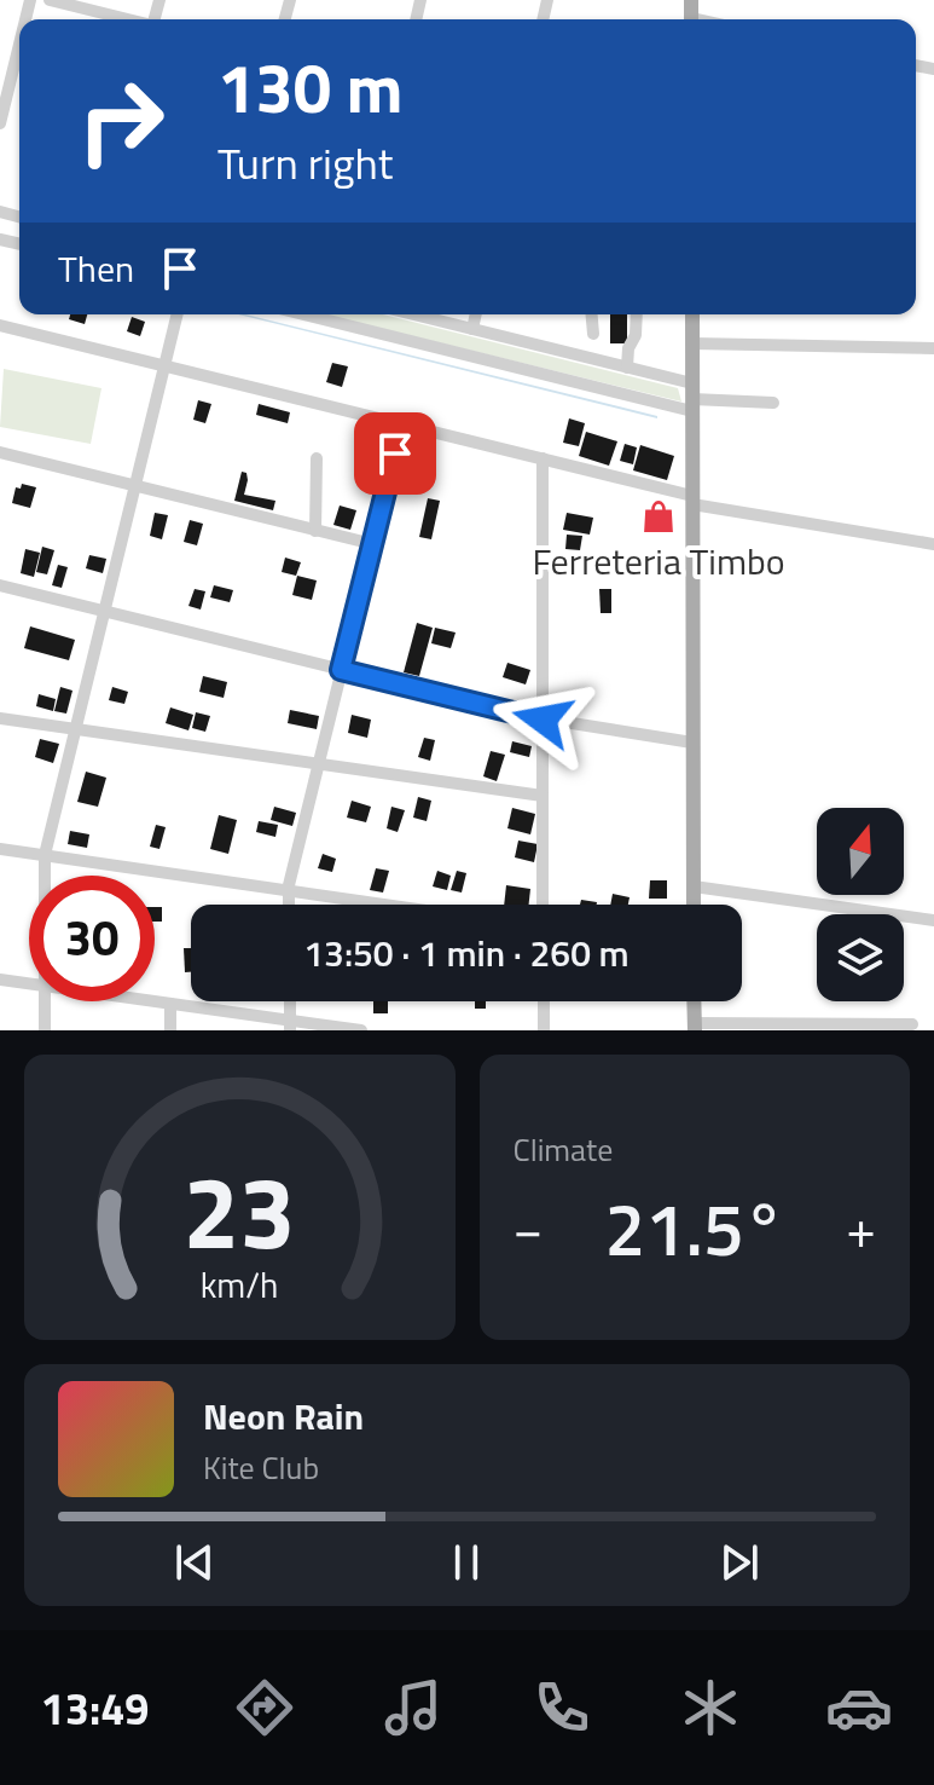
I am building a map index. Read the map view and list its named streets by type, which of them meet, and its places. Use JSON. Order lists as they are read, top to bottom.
{
  "places": {
    "shop": ["Ferreteria Timbo"]
  },
  "north": "top",
  "page": {
    "turn": ["130 m", "Turn right"],
    "then": "Then",
    "limit": "30",
    "trip": "13:50 · 1 min · 260 m",
    "tile": "Climate",
    "heat": ["−", "21.5°", "+"],
    "song": ["Neon Rain", "Kite Club"],
    "tabs": "13:49",
    "gauge": ["23", "km/h"]
  }
}
